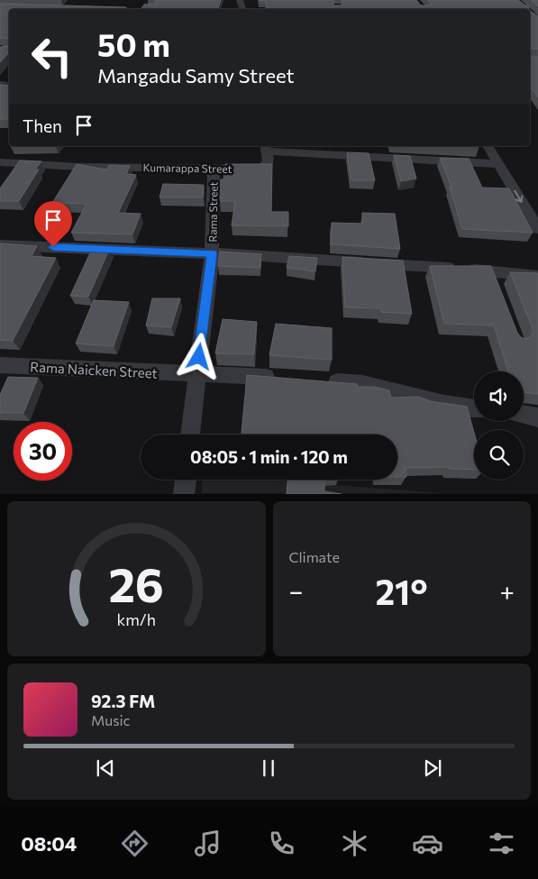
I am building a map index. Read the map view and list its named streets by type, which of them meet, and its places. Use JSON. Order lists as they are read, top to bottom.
{
  "streets": {
    "street": ["Kumarappa Street", "Rama Street", "Rama Naicken Street"]
  },
  "crossings": [
    ["Kumarappa Street", "Rama Street"],
    ["Rama Street", "Rama Naicken Street"]
  ],
  "page": {
    "turn": ["50 m", "Mangadu Samy Street"],
    "then": "Then",
    "limit": "30",
    "trip": "08:05 · 1 min · 120 m",
    "tile": "Climate",
    "heat": ["−", "21°", "+"],
    "song": ["92.3 FM", "Music"],
    "tabs": "08:04",
    "gauge": ["26", "km/h"]
  }
}
